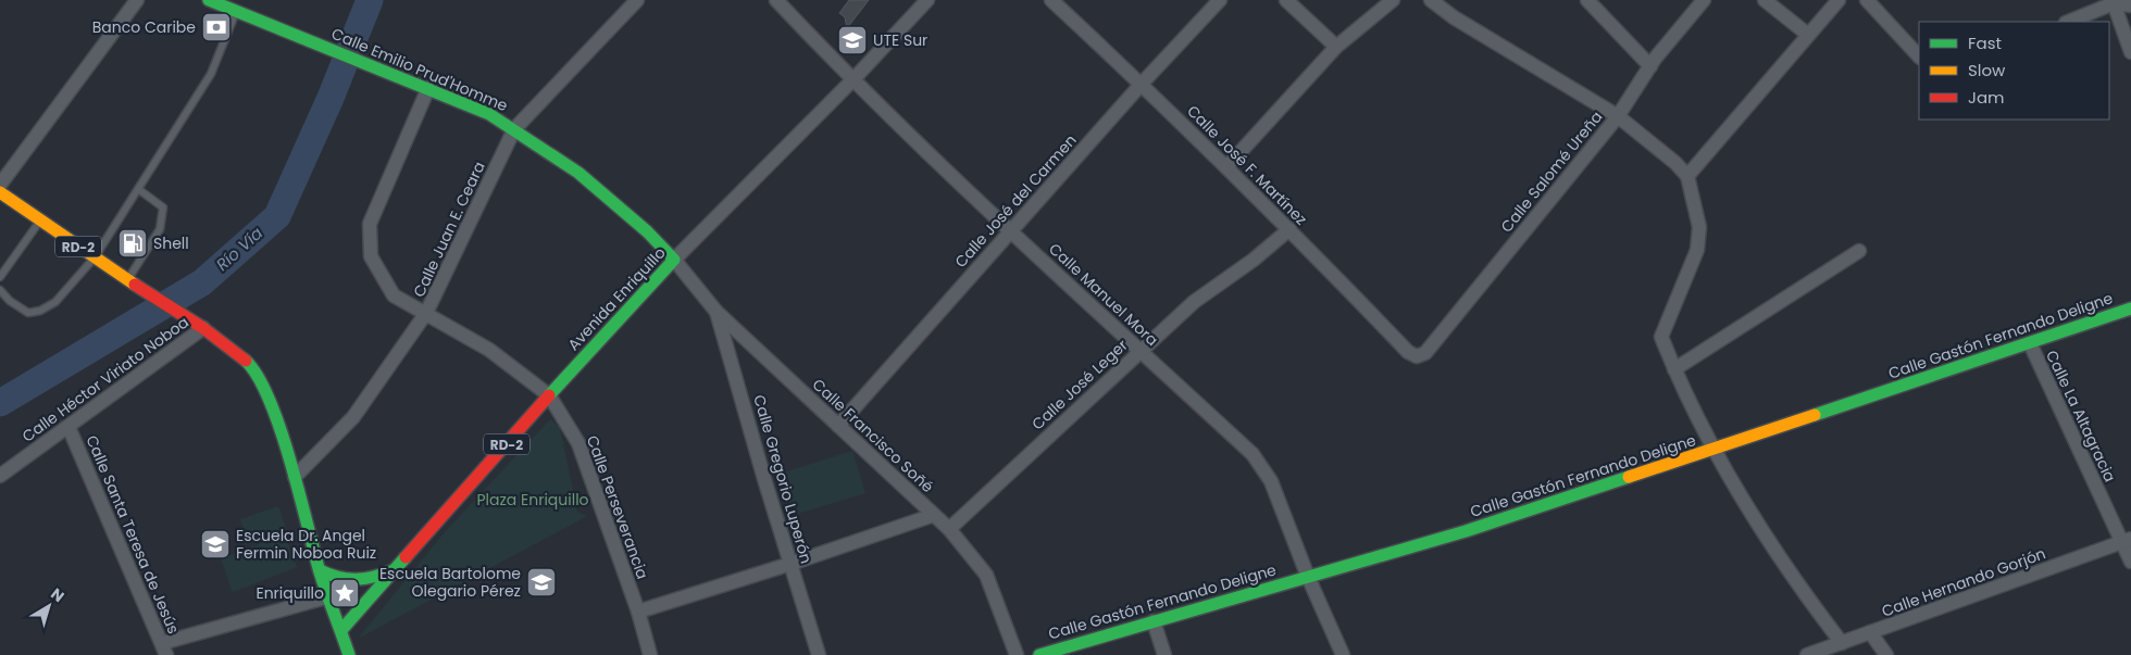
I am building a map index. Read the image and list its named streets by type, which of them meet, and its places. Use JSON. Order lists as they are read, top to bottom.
{
  "streets": {
    "main road": [
      "Calle Emilio Prud'Homme",
      "RD-2",
      "Avenida Enriquillo",
      "Calle Gastón Fernando Deligne"
    ],
    "street": [
      "Calle José F. Martínez",
      "Calle Salomé Ureña",
      "Calle José del Carmen",
      "Calle Juan E. Ceara",
      "Calle Manuel Mora",
      "Calle Héctor Viriato Noboa",
      "Calle José Leger",
      "Calle La Altagracia",
      "Calle Francisco Soñé",
      "Calle Gregorio Luperón",
      "Calle Perseverancia",
      "Calle Santa Teresa de Jesús",
      "Calle Hernando Gorjón"
    ]
  },
  "crossings": [
    ["Calle Emilio Prud'Homme", "Calle Juan E. Ceara"],
    ["Calle Emilio Prud'Homme", "Avenida Enriquillo"],
    ["Calle Emilio Prud'Homme", "Calle Francisco Soñé"],
    ["Calle Emilio Prud'Homme", "Calle Perseverancia"],
    ["Calle José F. Martínez", "Calle Salomé Ureña"],
    ["Calle José F. Martínez", "Calle José del Carmen"],
    ["Calle José F. Martínez", "Calle José Leger"],
    ["Calle José del Carmen", "Calle Manuel Mora"],
    ["Calle José del Carmen", "Calle Francisco Soñé"],
    ["Calle Juan E. Ceara", "RD-2"],
    ["Calle Juan E. Ceara", "Calle Perseverancia"],
    ["RD-2", "Avenida Enriquillo"],
    ["RD-2", "Calle Héctor Viriato Noboa"],
    ["Calle Manuel Mora", "Avenida Enriquillo"],
    ["Calle Manuel Mora", "Calle Gastón Fernando Deligne"],
    ["Calle Manuel Mora", "Calle José Leger"],
    ["Avenida Enriquillo", "Calle Francisco Soñé"],
    ["Avenida Enriquillo", "Calle Perseverancia"],
    ["Calle Gastón Fernando Deligne", "Calle La Altagracia"],
    ["Calle Héctor Viriato Noboa", "Calle Santa Teresa de Jesús"],
    ["Calle José Leger", "Calle Francisco Soñé"],
    ["Calle La Altagracia", "Calle Hernando Gorjón"],
    ["Calle Francisco Soñé", "Calle Gregorio Luperón"]
  ],
  "water": ["Río Vía"],
  "parks": ["Plaza Enriquillo"],
  "places": {
    "bank": ["Banco Caribe"],
    "school or university": ["UTE Sur", "Escuela Dr. Angel Fermin Noboa Ruiz", "Escuela Bartolome Olegario Pérez"],
    "fuel station": ["Shell"],
    "place": ["Enriquillo"]
  },
  "legend": ["Fast", "Slow", "Jam"],
  "north": "top right"
}
